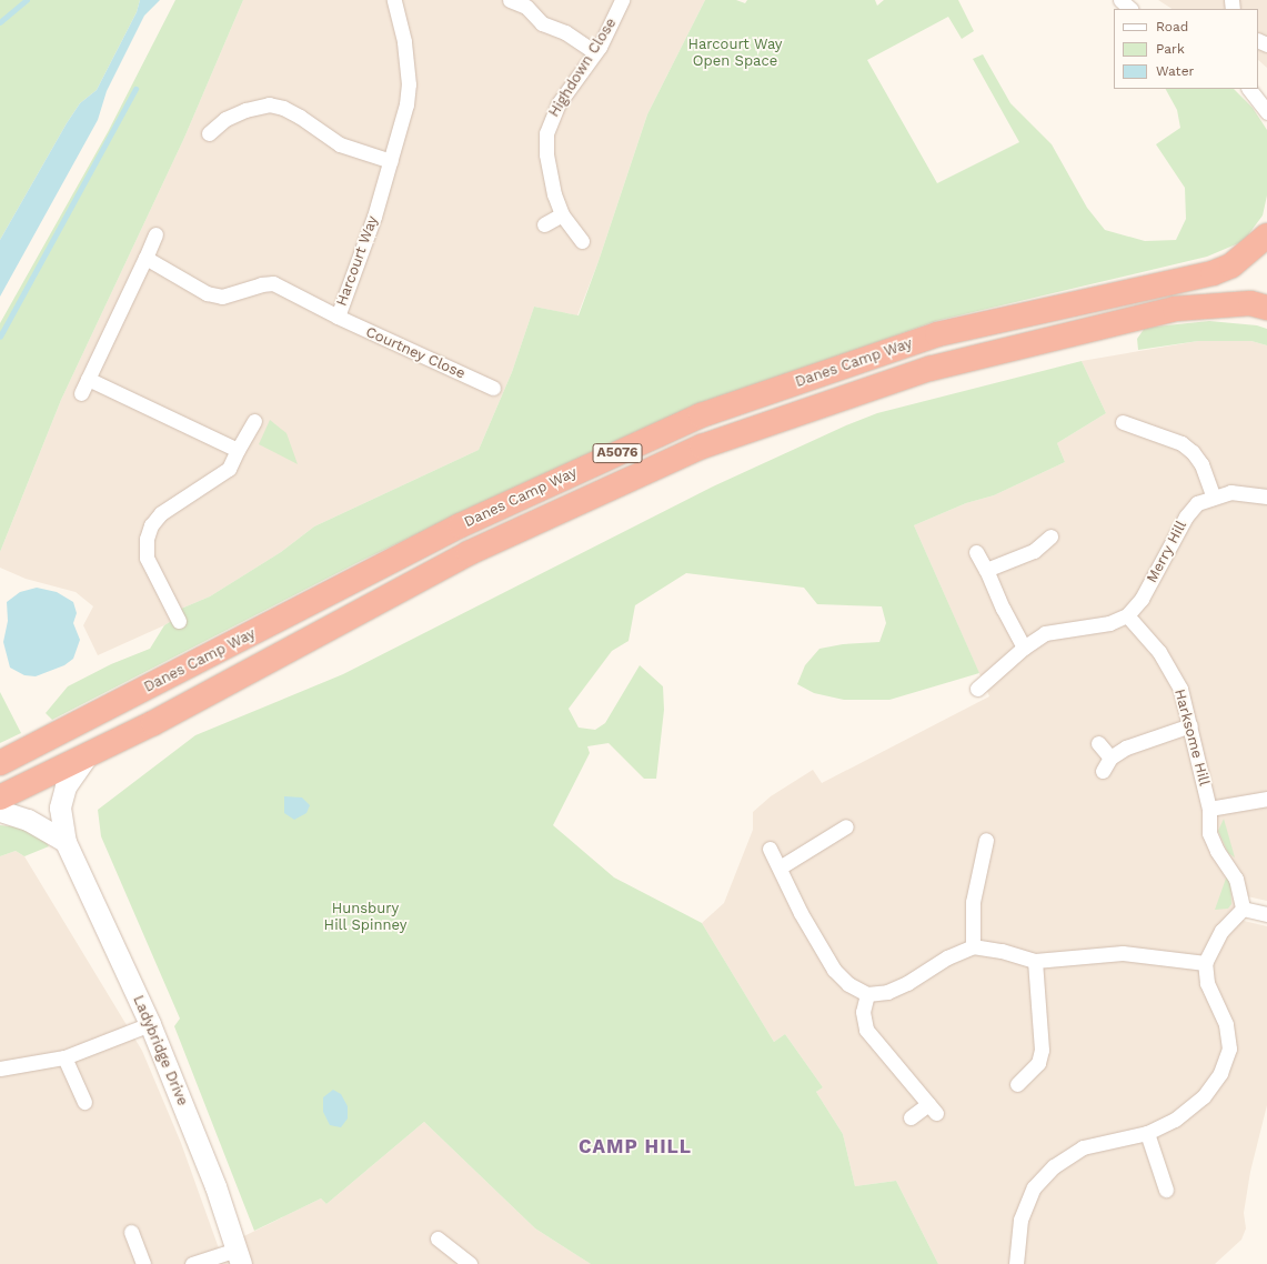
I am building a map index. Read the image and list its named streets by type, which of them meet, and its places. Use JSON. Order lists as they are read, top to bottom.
{
  "streets": {
    "highway": ["Danes Camp Way", "A5076"],
    "street": [
      "Highdown Close",
      "Harcourt Way",
      "Courtney Close",
      "Merry Hill",
      "Harksome Hill",
      "Ladybridge Drive"
    ]
  },
  "crossings": [
    ["Harcourt Way", "Courtney Close"],
    ["Danes Camp Way", "Ladybridge Drive"],
    ["Merry Hill", "Harksome Hill"]
  ],
  "districts": ["CAMP HILL"],
  "parks": ["Harcourt Way Open Space", "Hunsbury Hill Spinney"],
  "legend": ["Road", "Park", "Water"]
}
